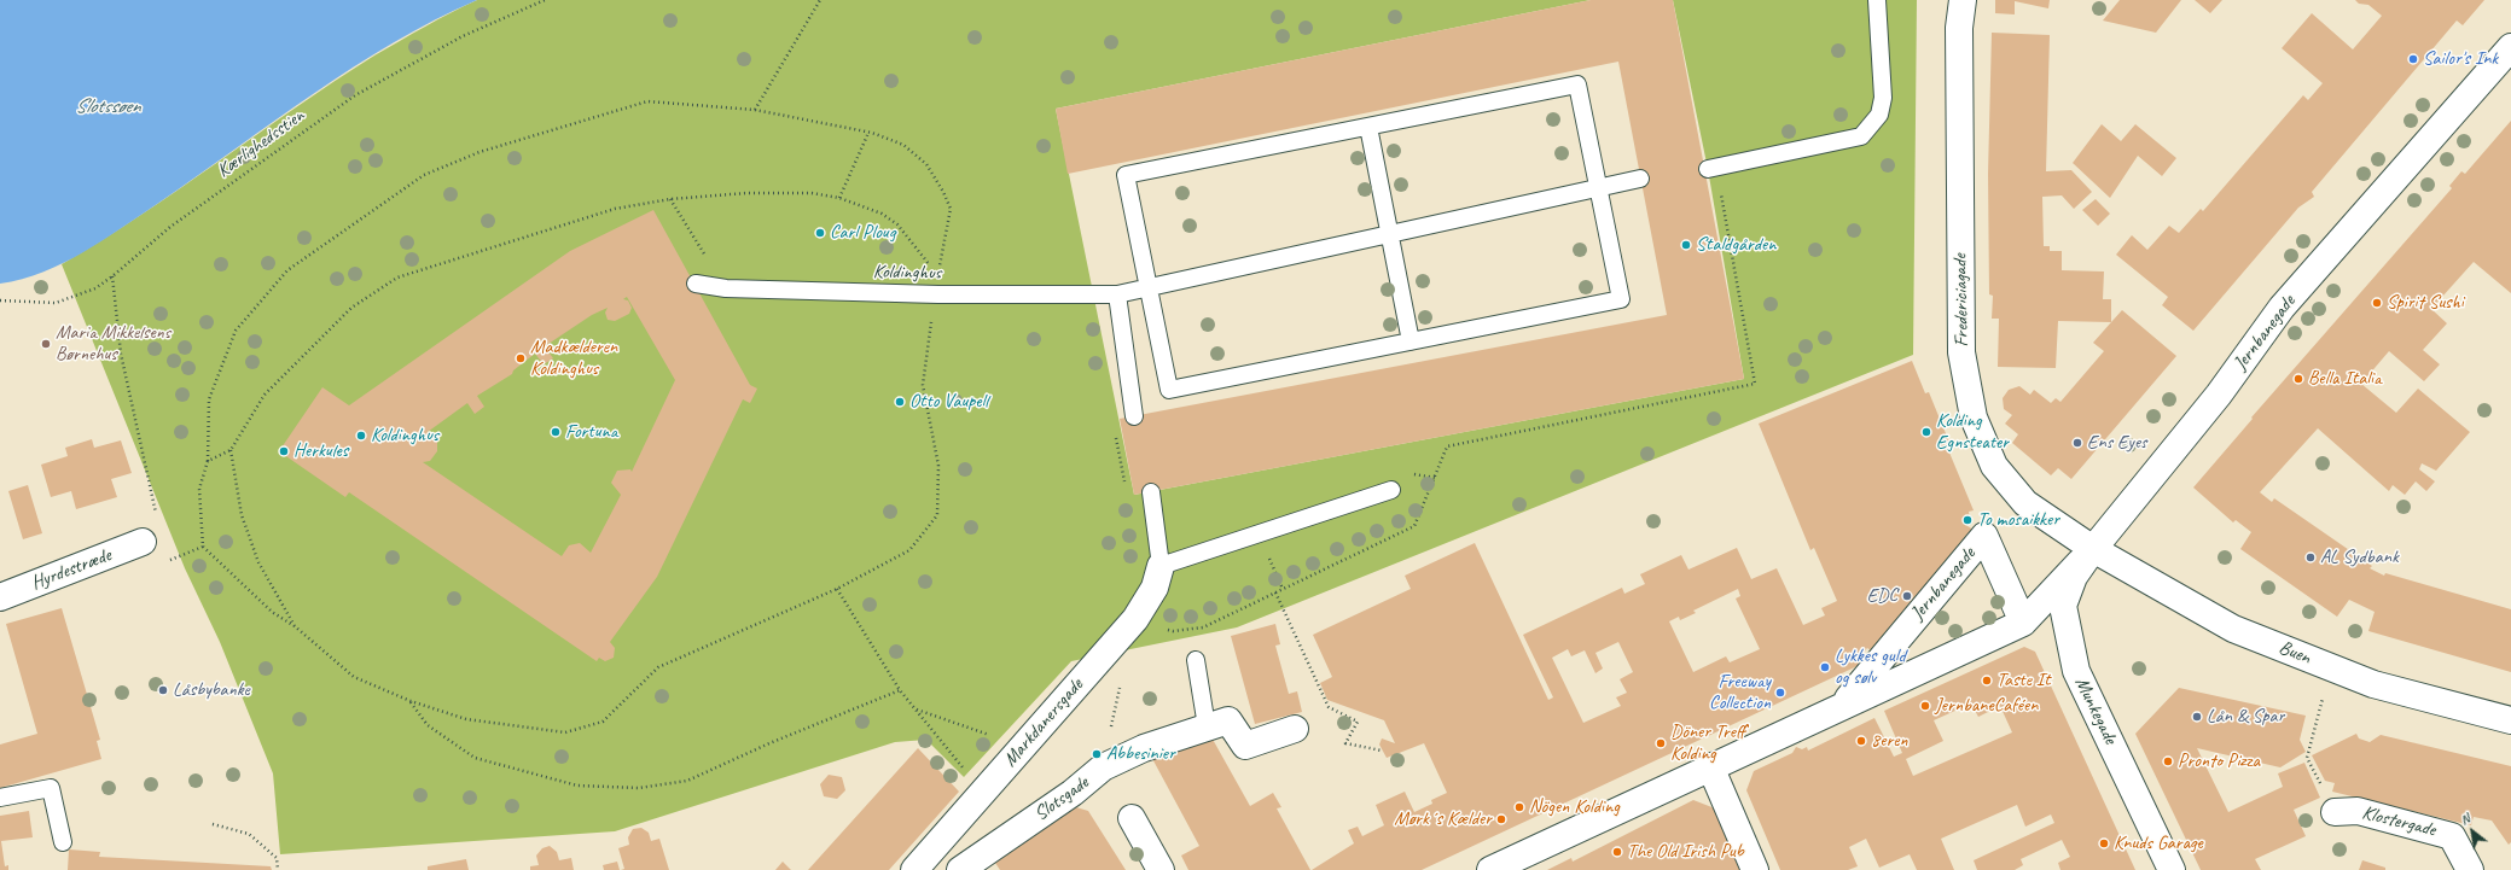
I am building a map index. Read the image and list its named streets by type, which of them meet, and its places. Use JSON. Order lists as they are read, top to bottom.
{
  "streets": {
    "street": [
      "Fredericiagade",
      "Jernbanegade",
      "Hyrdestræde",
      "Buen",
      "Munkegade",
      "Markdanersgade",
      "Slotsgade",
      "Klostergade"
    ],
    "lane": ["Koldinghus"],
    "path": ["Kærlighedsstien"]
  },
  "crossings": [
    ["Fredericiagade", "Jernbanegade"],
    ["Fredericiagade", "Buen"],
    ["Fredericiagade", "Munkegade"],
    ["Jernbanegade", "Buen"],
    ["Jernbanegade", "Munkegade"],
    ["Buen", "Munkegade"]
  ],
  "water": ["Slotssøen"],
  "places": [
    "Sailor's Ink",
    "Carl Ploug",
    "Staldgården",
    "Spirit Sushi",
    "Maria Mikkelsens Børnehus",
    "Madkælderen Koldinghus",
    "Bella Italia",
    "Otto Vaupell",
    "Fortuna",
    "Kolding Egnsteater",
    "Koldinghus",
    "Ens Eyes",
    "Herkules",
    "To mosaikker",
    "AL Sydbank",
    "EDC",
    "Lykkes guld og sølv",
    "Taste It",
    "Låsbybanke",
    "Freeway Collection",
    "JernbaneCaféen",
    "Lån & Spar",
    "8eren",
    "Döner Treff Kolding",
    "Abbesinier",
    "Pronto Pizza",
    "Nögen Kolding",
    "Mørk´s Kælder",
    "Knuds Garage",
    "The Old Irish Pub"
  ],
  "north": "top left"
}
